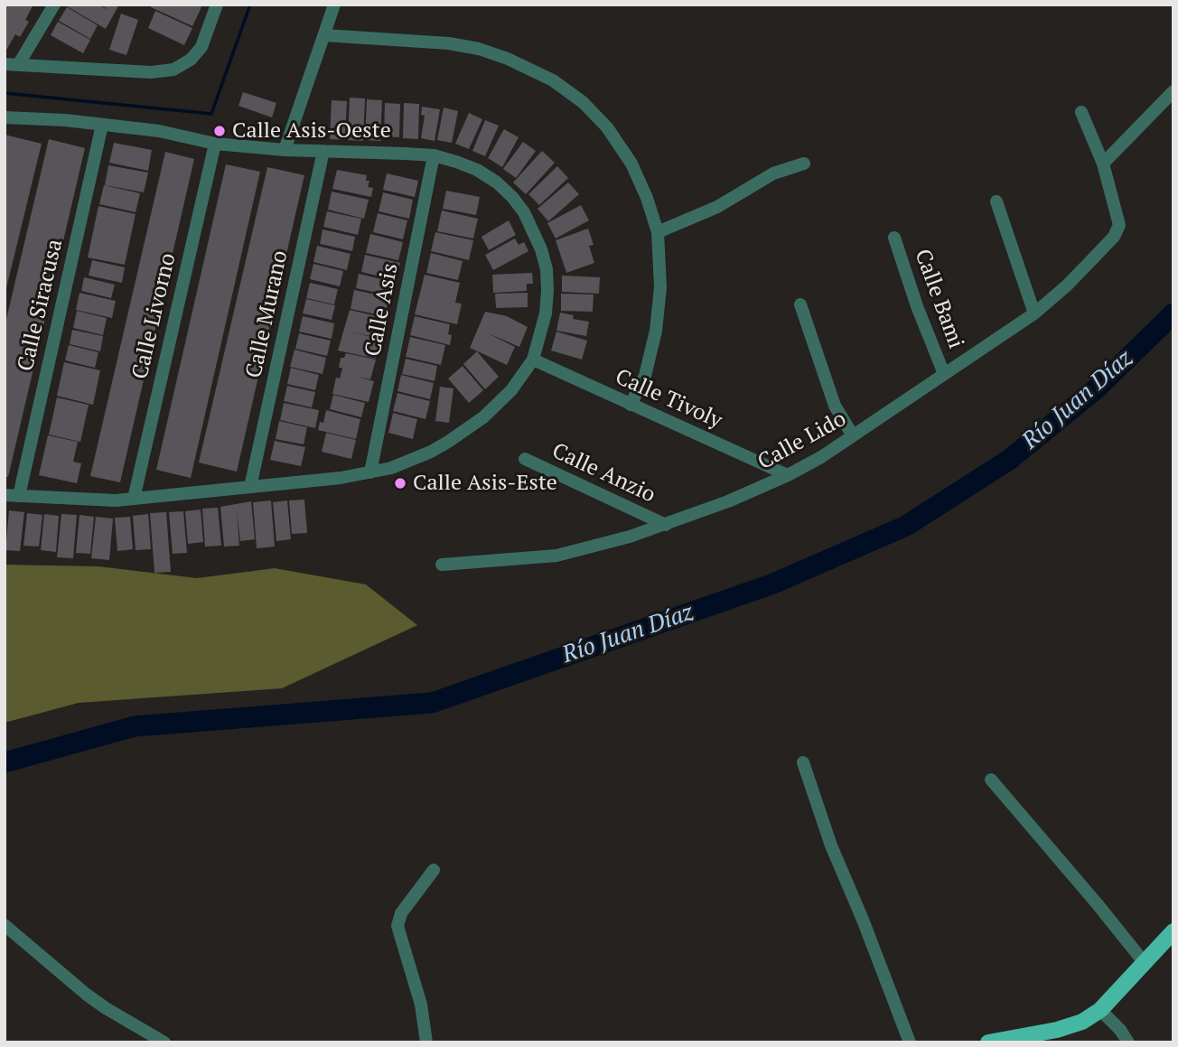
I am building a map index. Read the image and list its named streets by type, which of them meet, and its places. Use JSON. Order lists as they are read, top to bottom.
{
  "streets": {
    "street": [
      "Calle Bami",
      "Calle Siracusa",
      "Calle Asis",
      "Calle Murano",
      "Calle Livorno",
      "Calle Tivoly",
      "Calle Lido",
      "Calle Anzio"
    ]
  },
  "crossings": [
    ["Calle Bami", "Calle Lido"],
    ["Calle Tivoly", "Calle Lido"],
    ["Calle Lido", "Calle Anzio"]
  ],
  "water": ["Río Juan Díaz"],
  "places": ["Calle Asis-Oeste", "Calle Asis-Este"]
}
